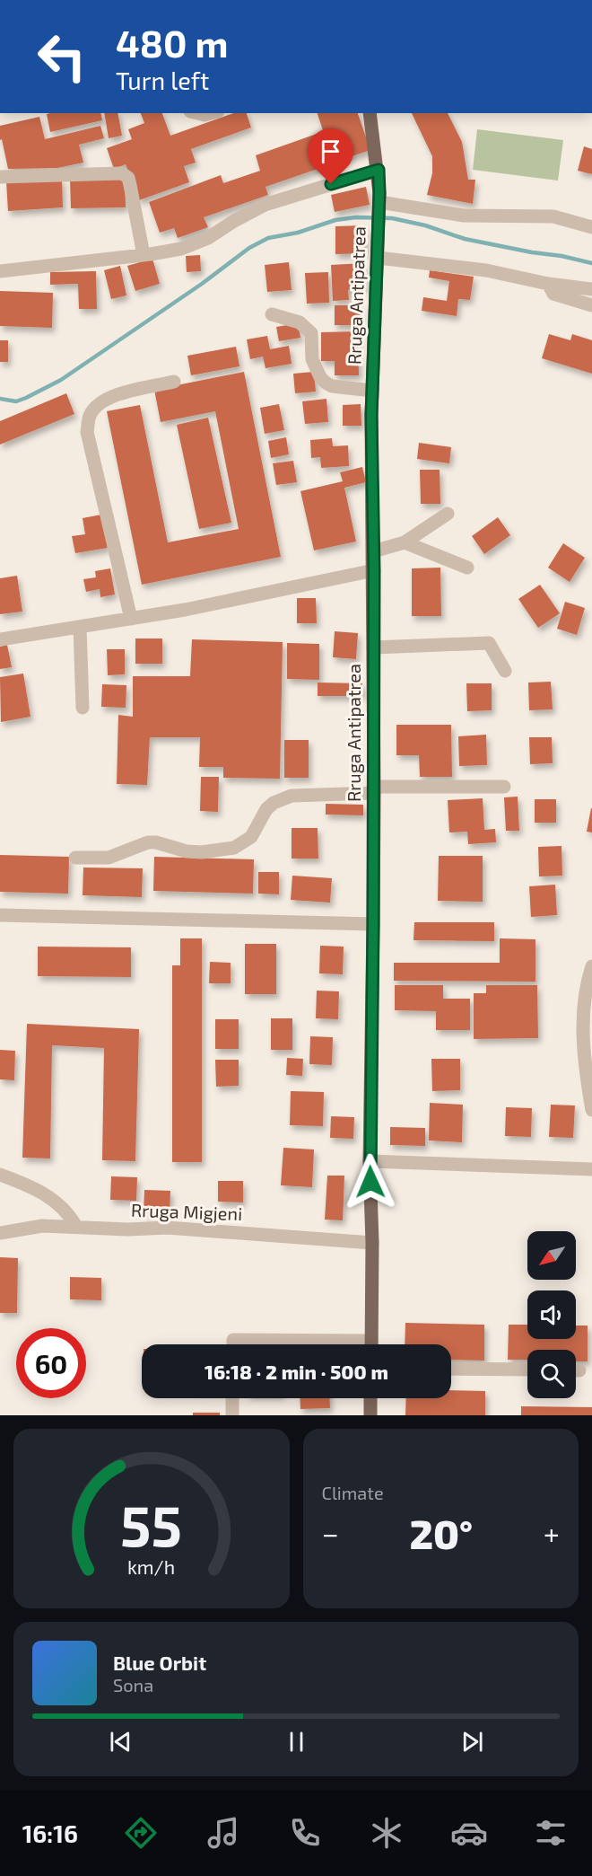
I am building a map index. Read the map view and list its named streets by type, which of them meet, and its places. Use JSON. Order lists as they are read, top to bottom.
{
  "streets": {
    "main road": ["Rruga Antipatrea"],
    "street": ["Rruga Migjeni"]
  },
  "crossings": [
    ["Rruga Antipatrea", "Rruga Migjeni"]
  ],
  "north": "bottom left",
  "page": {
    "turn": ["480 m", "Turn left"],
    "limit": "60",
    "trip": "16:18 · 2 min · 500 m",
    "tile": "Climate",
    "heat": ["−", "20°", "+"],
    "song": ["Blue Orbit", "Sona"],
    "tabs": "16:16",
    "gauge": ["55", "km/h"]
  }
}
